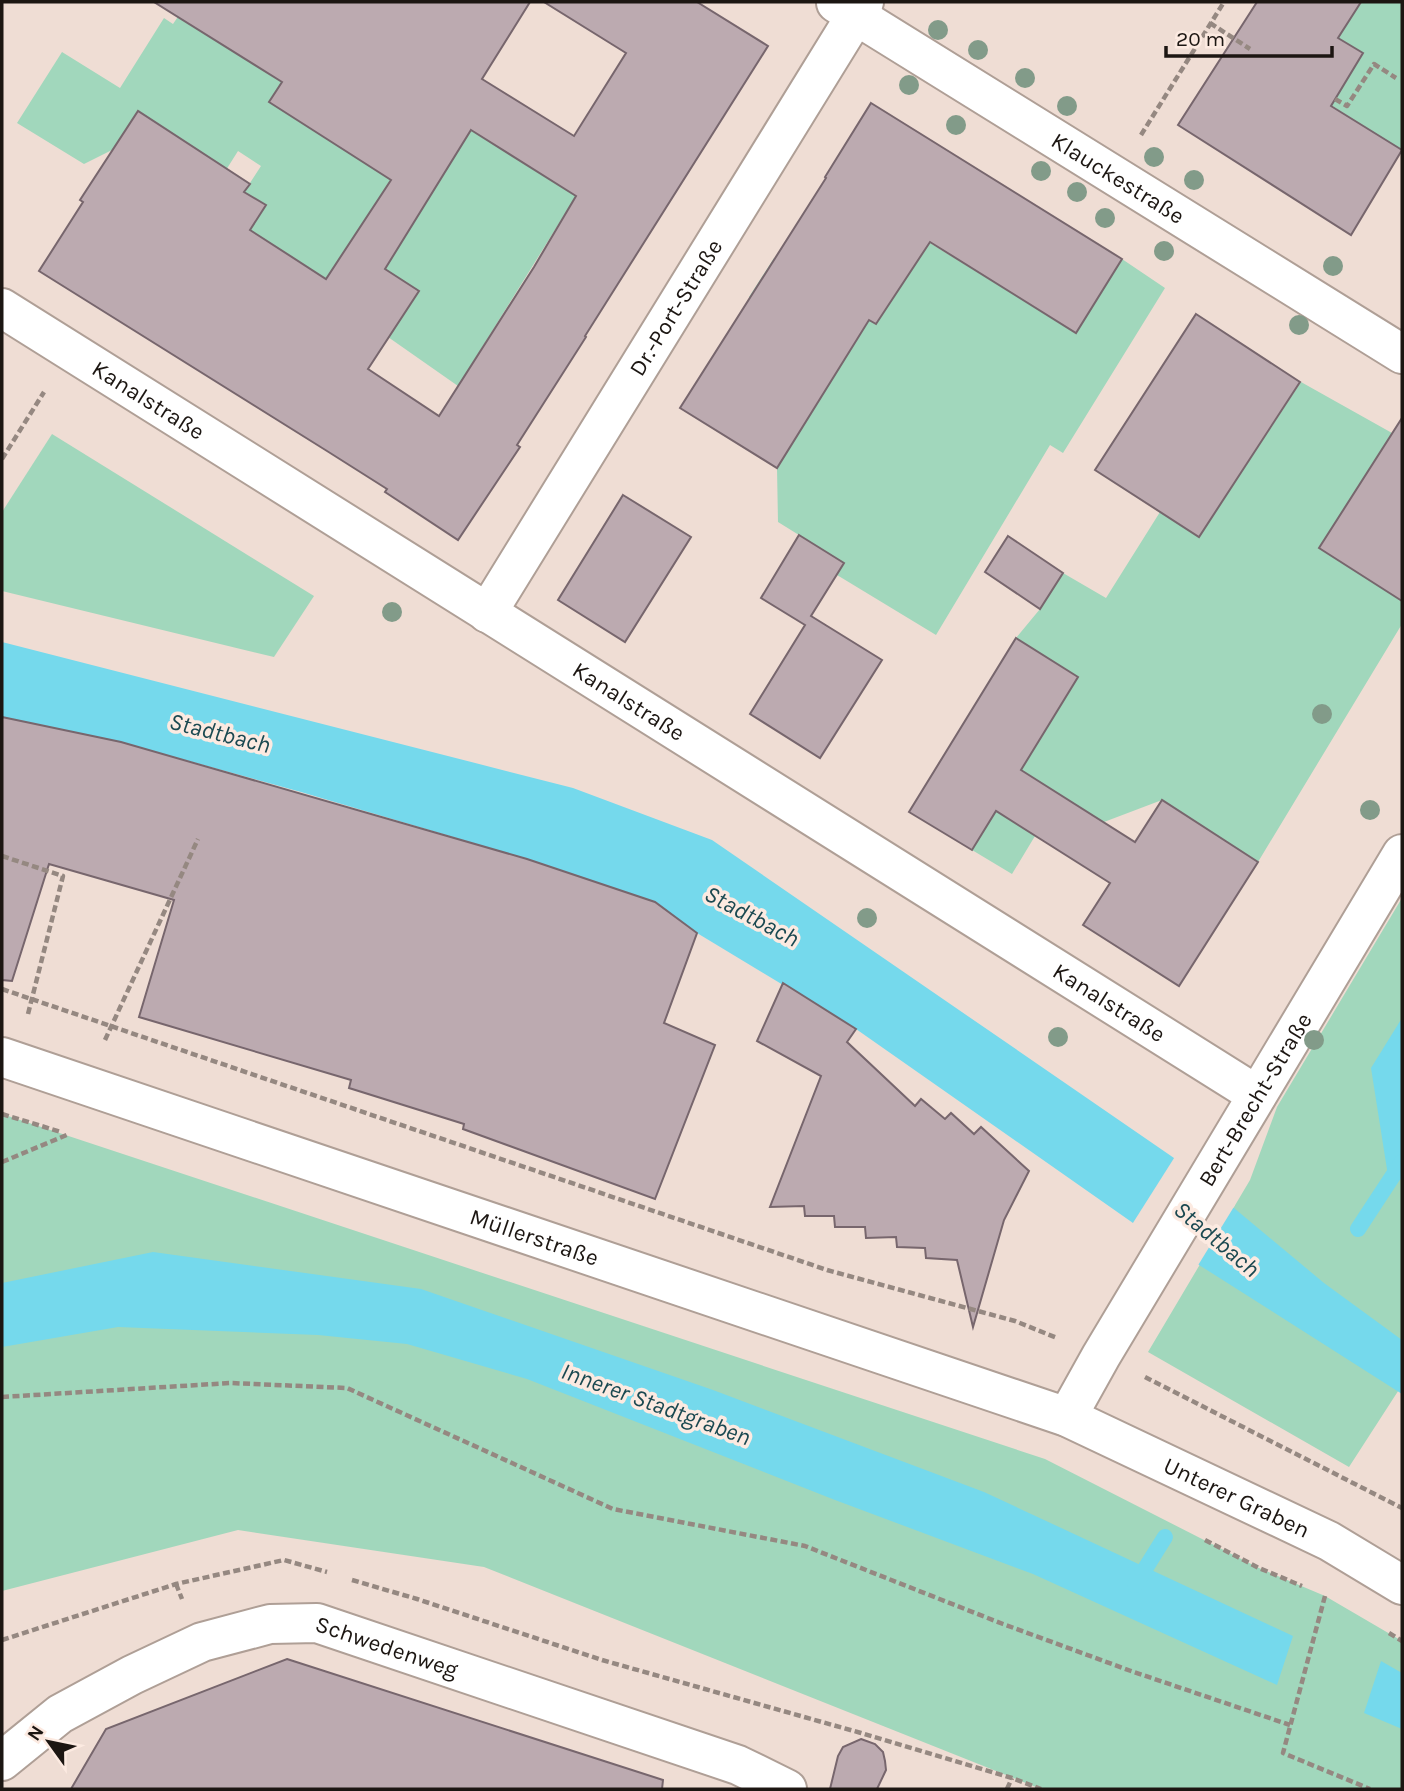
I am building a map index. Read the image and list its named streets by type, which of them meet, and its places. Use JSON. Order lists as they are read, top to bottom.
{
  "streets": {
    "street": [
      "Klauckestraße",
      "Dr.-Port-Straße",
      "Kanalstraße",
      "Bert-Brecht-Straße",
      "Müllerstraße",
      "Unterer Graben",
      "Schwedenweg"
    ]
  },
  "crossings": [
    ["Klauckestraße", "Dr.-Port-Straße"],
    ["Dr.-Port-Straße", "Kanalstraße"],
    ["Kanalstraße", "Bert-Brecht-Straße"],
    ["Bert-Brecht-Straße", "Müllerstraße"],
    ["Bert-Brecht-Straße", "Unterer Graben"],
    ["Müllerstraße", "Unterer Graben"]
  ],
  "water": ["Stadtbach", "Innerer Stadtgraben"],
  "scale_bar": "20 m",
  "north": "top left"
}
